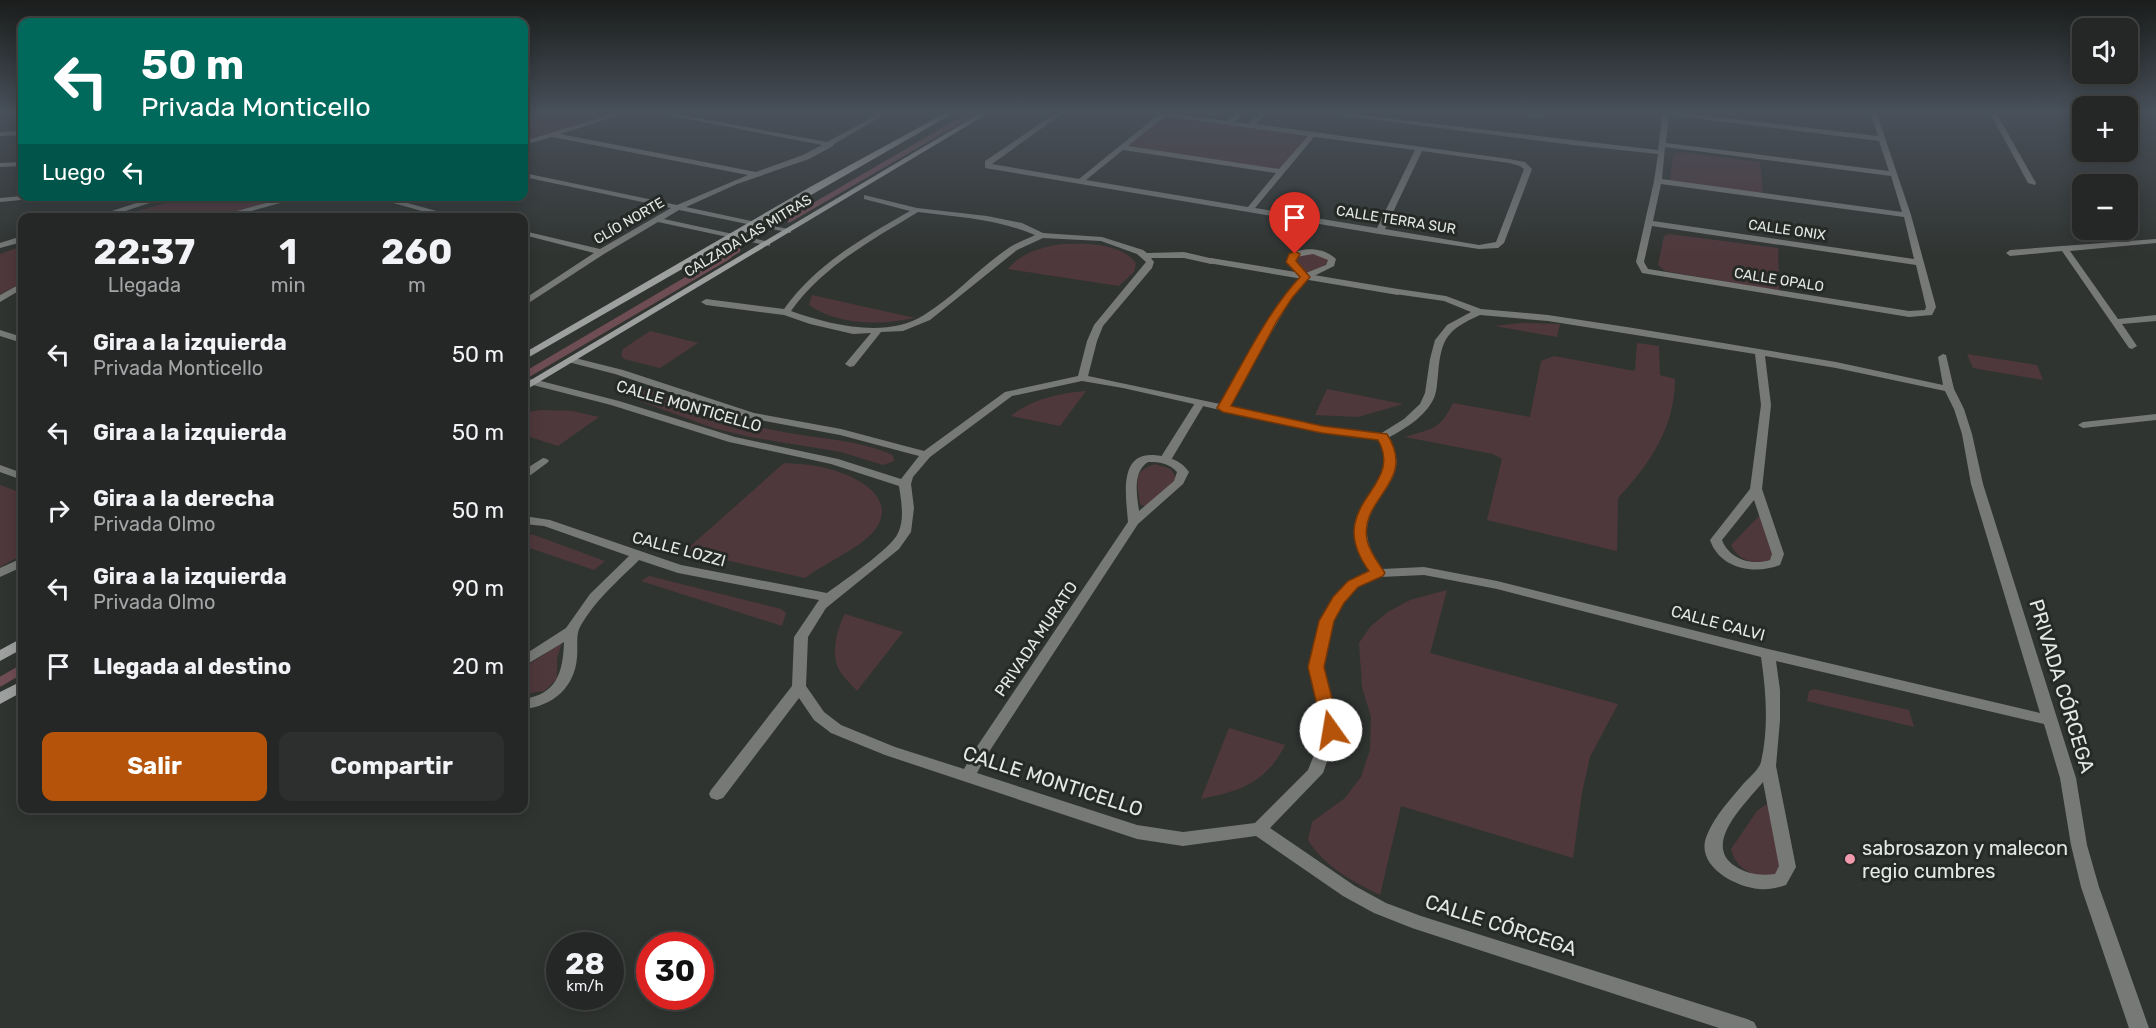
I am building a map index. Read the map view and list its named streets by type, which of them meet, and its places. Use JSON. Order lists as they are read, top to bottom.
{
  "streets": {
    "main road": ["CALZADA LAS MITRAS"],
    "street": [
      "CALLE TERRA SUR",
      "CLÍO NORTE",
      "CALLE ONIX",
      "CALLE OPALO",
      "CALLE MONTICELLO",
      "CALLE LOZZI",
      "CALLE CALVI",
      "PRIVADA MURATO",
      "PRIVADA CÓRCEGA",
      "CALLE CÓRCEGA"
    ]
  },
  "crossings": [
    ["CALLE ONIX", "CALLE OPALO"],
    ["CALZADA LAS MITRAS", "CALLE MONTICELLO"],
    ["CALLE MONTICELLO", "PRIVADA MURATO"],
    ["CALLE MONTICELLO", "CALLE CÓRCEGA"],
    ["CALLE CALVI", "PRIVADA CÓRCEGA"]
  ],
  "places": ["sabrosazon y malecon regio cumbres"],
  "page": {
    "map_buttons": ["+", "−"],
    "turn": ["50 m", "Privada Monticello"],
    "then": "Luego",
    "eta": [
      "22:37",
      "Llegada",
      "1",
      "min",
      "260",
      "m"
    ],
    "list": [
      {
        "name": "Gira a la izquierda",
        "note": "Privada Monticello",
        "value": "50 m"
      },
      {
        "name": "Gira a la izquierda",
        "value": "50 m"
      },
      {
        "name": "Gira a la derecha",
        "note": "Privada Olmo",
        "value": "50 m"
      },
      {
        "name": "Gira a la izquierda",
        "note": "Privada Olmo",
        "value": "90 m"
      },
      {
        "name": "Llegada al destino",
        "value": "20 m"
      }
    ],
    "buttons": ["Salir", "Compartir"],
    "speed": "28 km/h",
    "limit": "30"
  }
}
